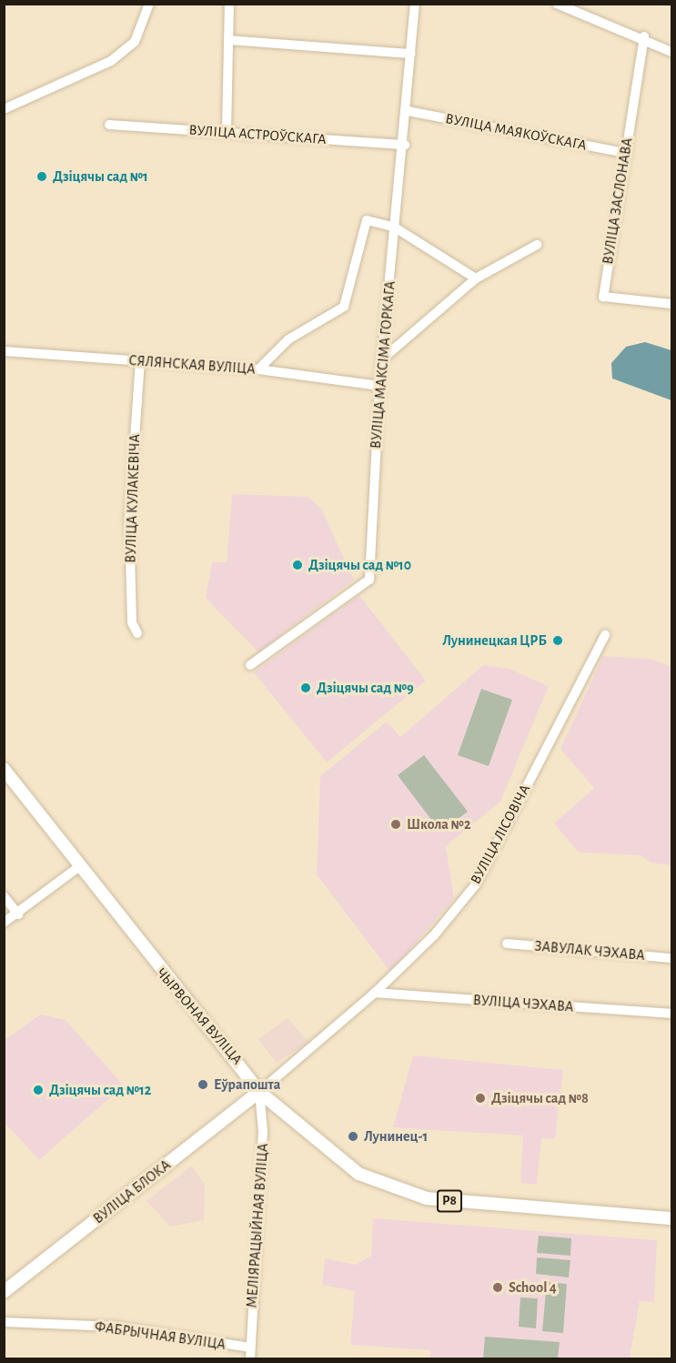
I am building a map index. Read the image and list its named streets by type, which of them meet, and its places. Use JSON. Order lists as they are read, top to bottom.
{
  "streets": {
    "main road": ["ЧЫРВОНАЯ ВУЛІЦА", "ВУЛІЦА БЛОКА", "Р8"],
    "street": [
      "ВУЛІЦА МАЯКОЎСКАГА",
      "ВУЛІЦА АСТРОЎСКАГА",
      "ВУЛІЦА ЗАСЛОНАВА",
      "СЯЛЯНСКАЯ ВУЛІЦА",
      "ВУЛІЦА МАКСІМА ГОРКАГА",
      "ВУЛІЦА КУЛАКЕВІЧА",
      "ВУЛІЦА ЛІСОВІЧА",
      "ЗАВУЛАК ЧЭХАВА",
      "ВУЛІЦА ЧЭХАВА",
      "МЕЛІЯРАЦЫЙНАЯ ВУЛІЦА",
      "ФАБРЫЧНАЯ ВУЛІЦА"
    ]
  },
  "crossings": [
    ["ВУЛІЦА МАЯКОЎСКАГА", "ВУЛІЦА ЗАСЛОНАВА"],
    ["ВУЛІЦА МАЯКОЎСКАГА", "ВУЛІЦА МАКСІМА ГОРКАГА"],
    ["ВУЛІЦА АСТРОЎСКАГА", "ВУЛІЦА МАКСІМА ГОРКАГА"],
    ["СЯЛЯНСКАЯ ВУЛІЦА", "ВУЛІЦА МАКСІМА ГОРКАГА"],
    ["СЯЛЯНСКАЯ ВУЛІЦА", "ВУЛІЦА КУЛАКЕВІЧА"],
    ["ВУЛІЦА ЛІСОВІЧА", "ВУЛІЦА ЧЭХАВА"],
    ["ВУЛІЦА ЛІСОВІЧА", "ЧЫРВОНАЯ ВУЛІЦА"],
    ["ВУЛІЦА ЛІСОВІЧА", "ВУЛІЦА БЛОКА"],
    ["ВУЛІЦА ЛІСОВІЧА", "МЕЛІЯРАЦЫЙНАЯ ВУЛІЦА"],
    ["ЧЫРВОНАЯ ВУЛІЦА", "ВУЛІЦА БЛОКА"],
    ["ЧЫРВОНАЯ ВУЛІЦА", "МЕЛІЯРАЦЫЙНАЯ ВУЛІЦА"],
    ["ВУЛІЦА БЛОКА", "МЕЛІЯРАЦЫЙНАЯ ВУЛІЦА"],
    ["МЕЛІЯРАЦЫЙНАЯ ВУЛІЦА", "ФАБРЫЧНАЯ ВУЛІЦА"]
  ],
  "places": [
    "Дзіцячы сад №1",
    "Дзіцячы сад №10",
    "Лунинецкая ЦРБ",
    "Дзіцячы сад №9",
    "Школа №2",
    "Еўрапошта",
    "Дзіцячы сад №12",
    "Дзіцячы сад №8",
    "Лунинец-1",
    "School 4"
  ]
}
